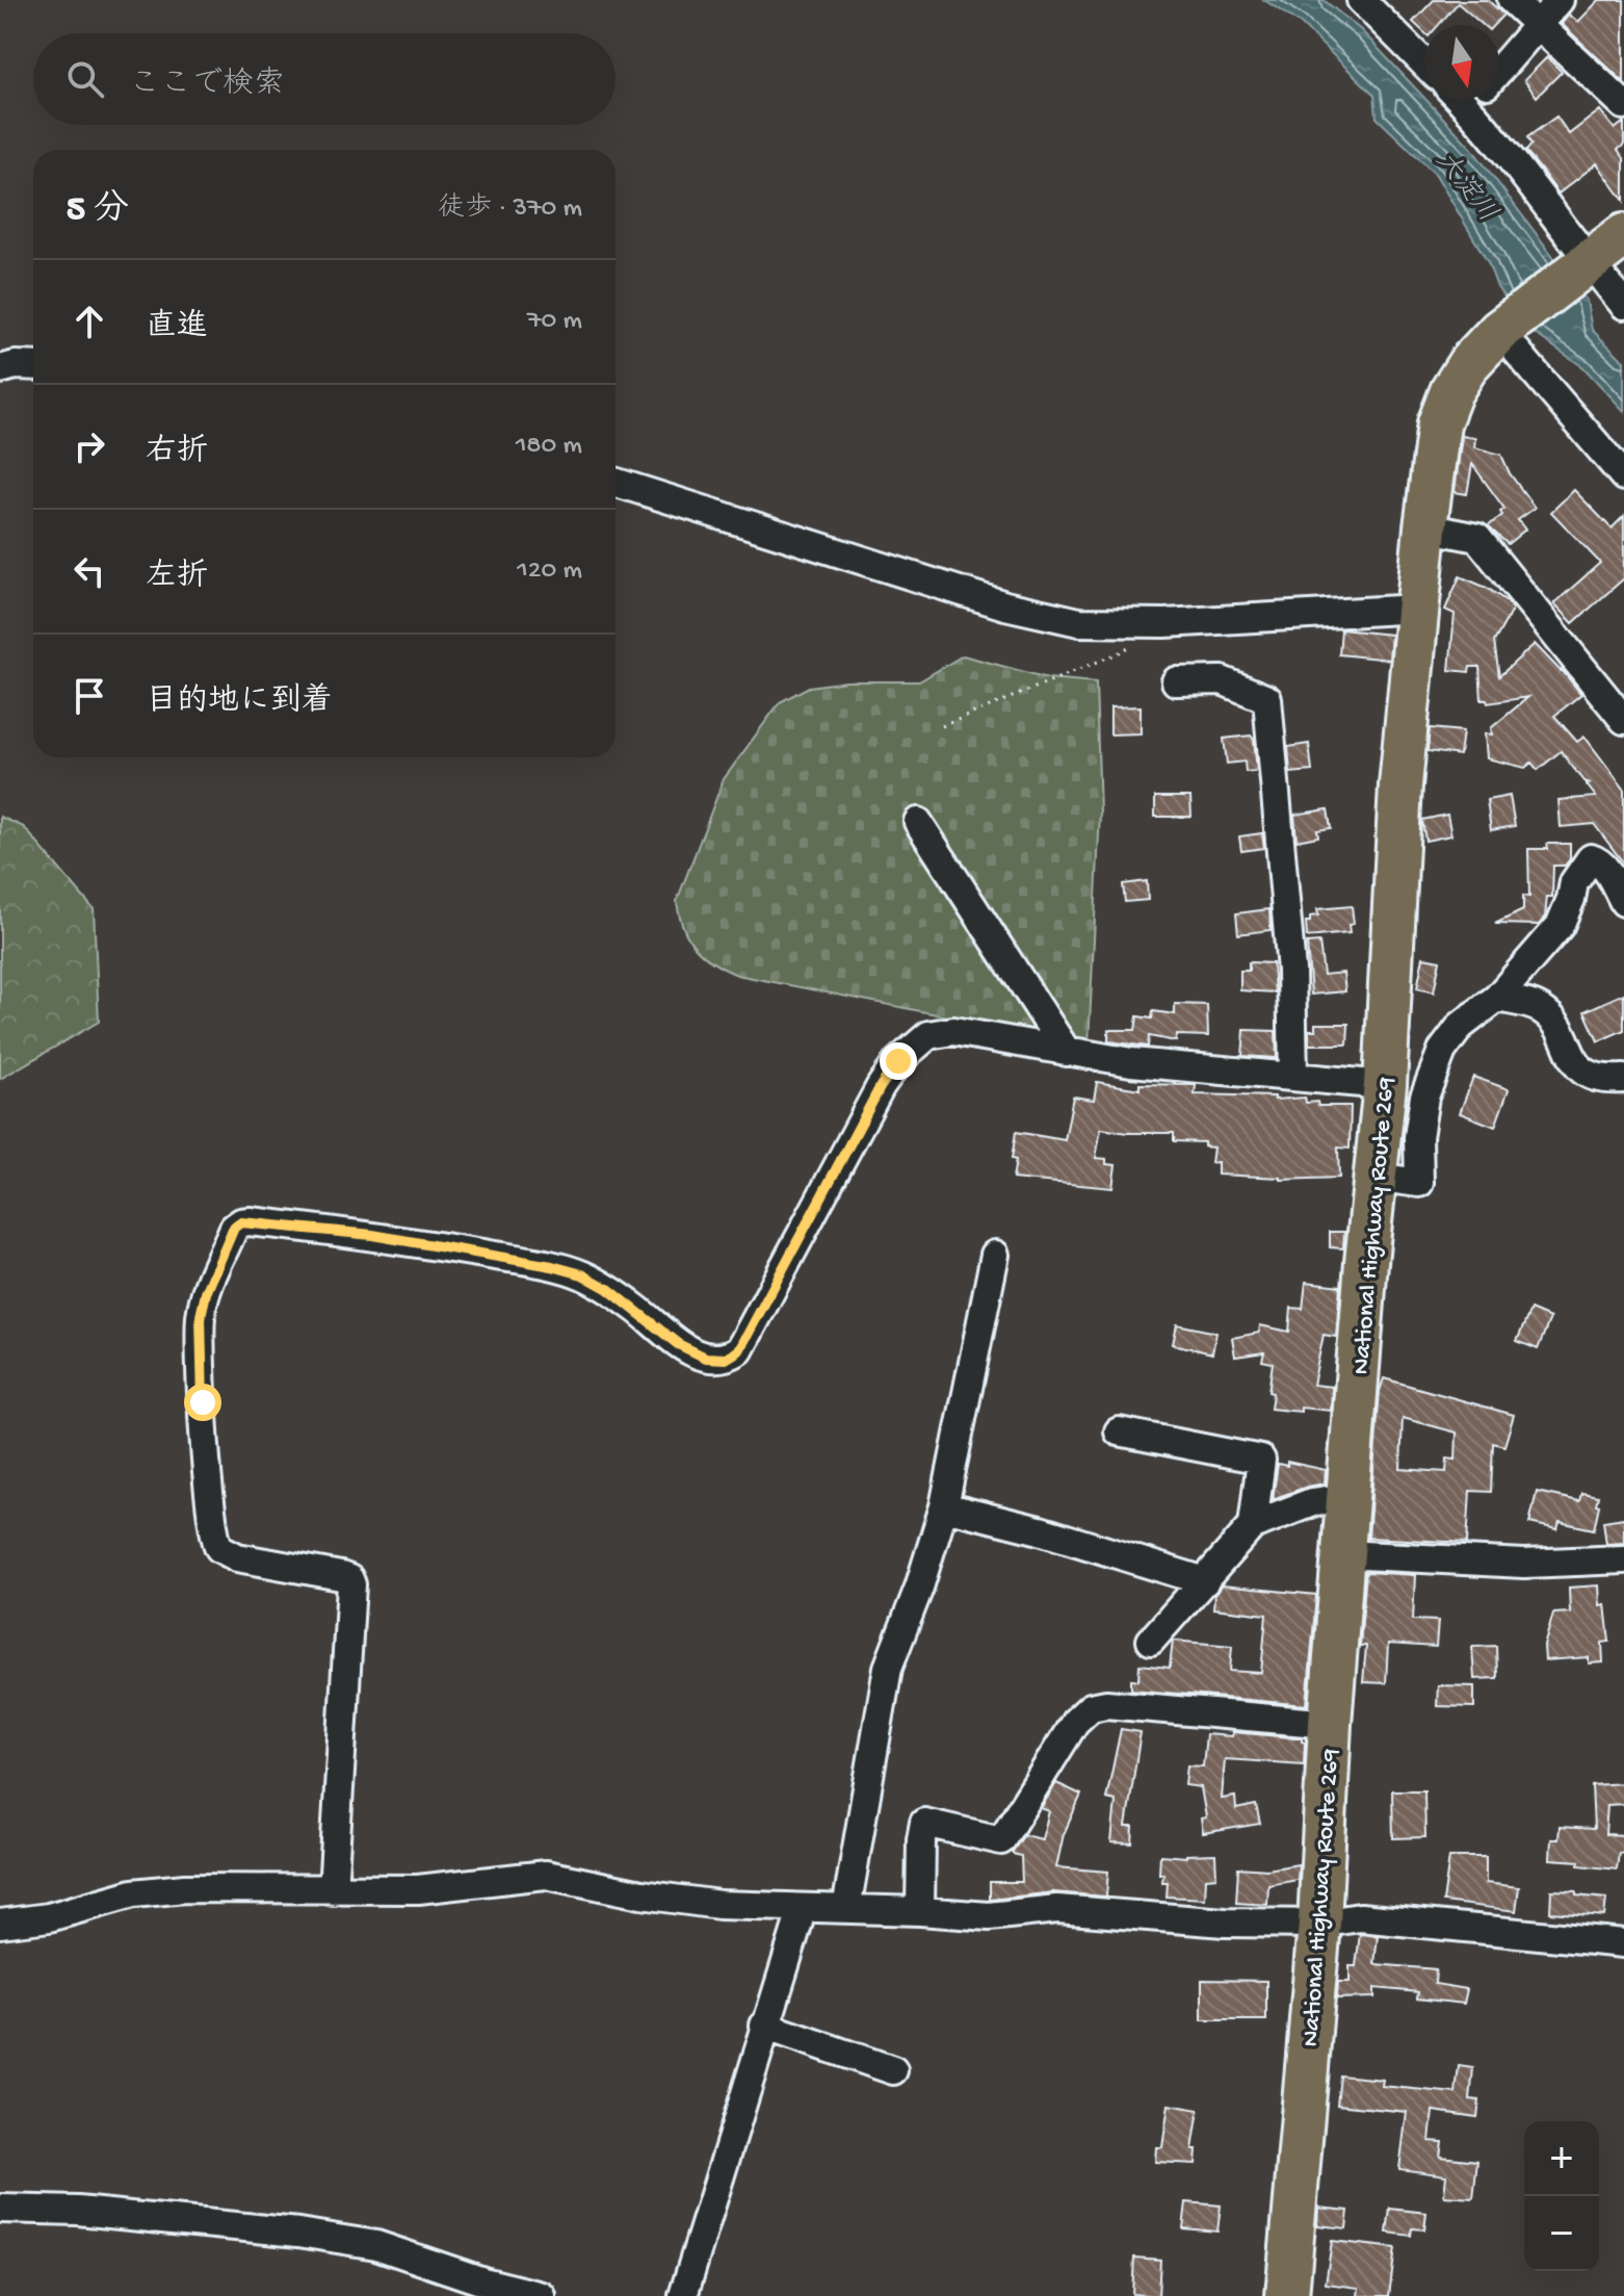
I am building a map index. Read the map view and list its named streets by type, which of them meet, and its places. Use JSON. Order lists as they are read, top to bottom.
{
  "streets": {
    "highway": ["National Highway Route 269"]
  },
  "water": ["大淀川"],
  "north": "bottom",
  "page": {
    "search": "ここで検索",
    "heading": ["5 分", "徒歩 · 370 m"],
    "list": [
      ["直進", "70 m"],
      ["右折", "180 m"],
      ["左折", "120 m"],
      "目的地に到着"
    ],
    "map_buttons": ["+", "−"]
  }
}
